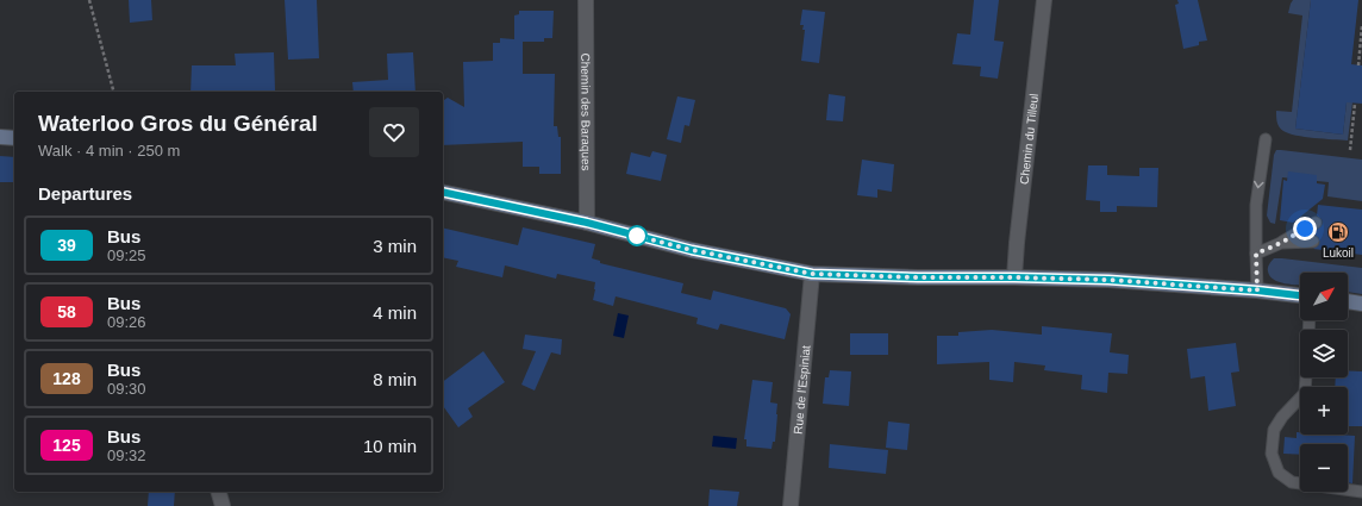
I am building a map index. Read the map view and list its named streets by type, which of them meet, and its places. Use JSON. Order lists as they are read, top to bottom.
{
  "streets": {
    "street": ["Chemin des Baraques", "Chemin du Tilleul", "Rue de l'Espiniat"]
  },
  "places": {
    "fuel station": ["Lukoil"]
  },
  "lines": ["bus line 39"],
  "north": "top right",
  "page": {
    "heading": [
      ["Waterloo Gros du Général", "Walk · 4 min · 250 m"],
      "Departures"
    ],
    "list": [
      {
        "mark": "39",
        "name": "Bus",
        "note": "09:25",
        "value": "3 min"
      },
      {
        "mark": "58",
        "name": "Bus",
        "note": "09:26",
        "value": "4 min"
      },
      {
        "mark": "128",
        "name": "Bus",
        "note": "09:30",
        "value": "8 min"
      },
      {
        "mark": "125",
        "name": "Bus",
        "note": "09:32",
        "value": "10 min"
      }
    ],
    "map_buttons": ["+", "−"]
  }
}
